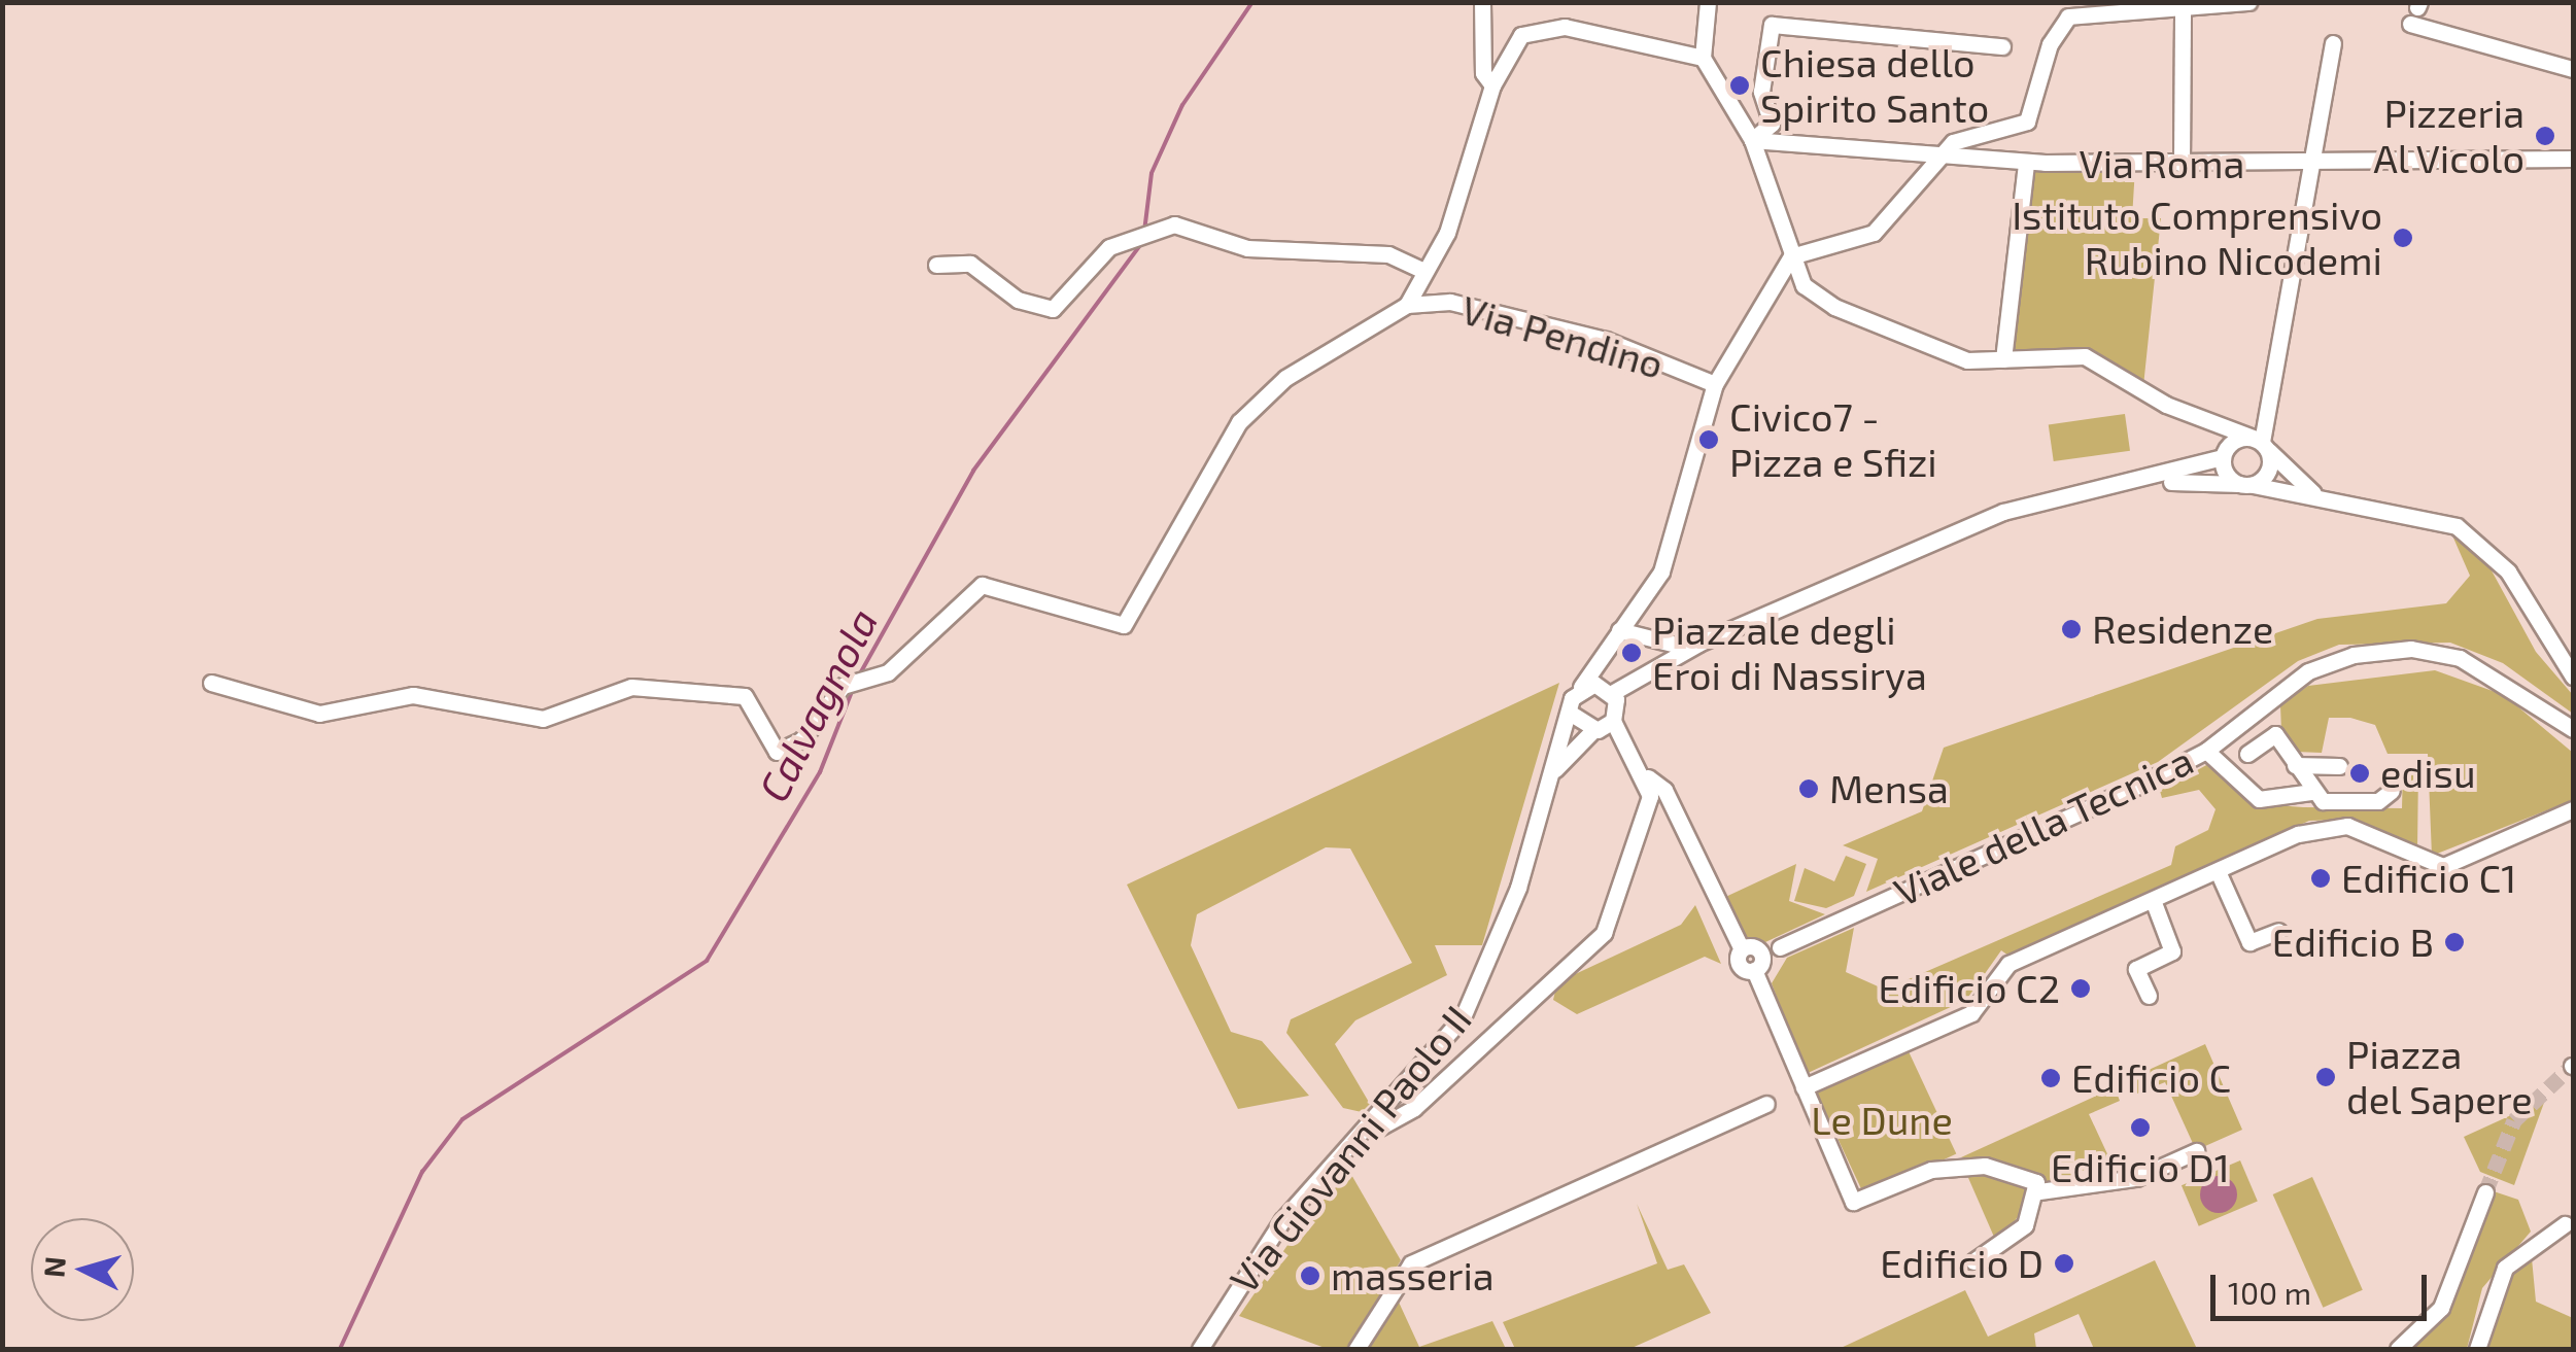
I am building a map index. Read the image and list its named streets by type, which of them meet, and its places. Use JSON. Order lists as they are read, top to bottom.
{
  "streets": {
    "street": [
      "Via Roma",
      "Via Pendino",
      "Viale della Tecnica",
      "Via Giovanni Paolo II"
    ]
  },
  "water": ["Calvagnola"],
  "parks": ["Le Dune"],
  "places": [
    "Chiesa dello Spirito Santo",
    "Pizzeria Al Vicolo",
    "Istituto Comprensivo Rubino Nicodemi",
    "Civico7 - Pizza e Sfizi",
    "Residenze",
    "Piazzale degli Eroi di Nassirya",
    "edisu",
    "Mensa",
    "Edificio C1",
    "Edificio B",
    "Edificio C2",
    "Piazza del Sapere",
    "Edificio C",
    "Edificio D1",
    "Edificio D",
    "masseria"
  ],
  "scale_bar": "100 m",
  "north": "left"
}
